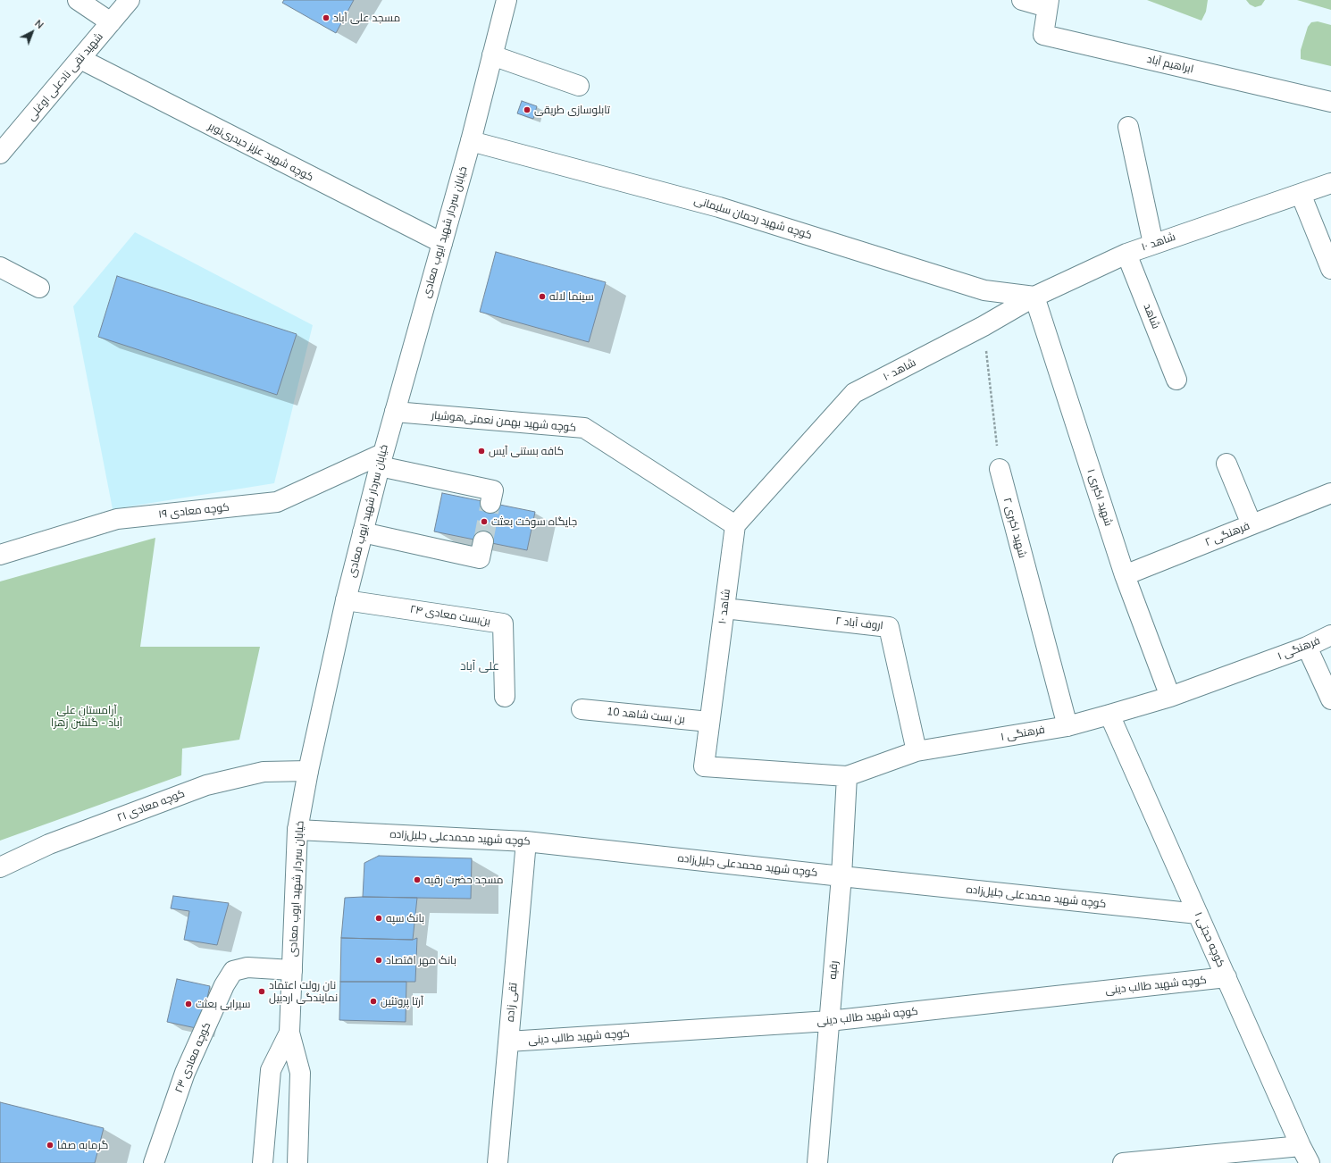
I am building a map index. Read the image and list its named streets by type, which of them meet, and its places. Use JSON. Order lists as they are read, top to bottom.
{
  "streets": {
    "street": [
      "ابراهیم آباد",
      "شهید نقی نادعلی اوغلی",
      "کوچه شهید عزیز حیدری‌نوبر",
      "کوچه شهید رحمان سلیمانی",
      "خیابان سردار شهید ایوب معادی",
      "شاهد ۱۰",
      "شاهد",
      "کوچه شهید بهمن نعمتی‌هوشیار",
      "شهید اکبری ۱",
      "کوچه معادی ۱۹",
      "شهید اکبری ۲",
      "فرهنگی ۲",
      "بن‌بست معادی ۲۴",
      "اروف آباد ۲",
      "فرهنگی ۱",
      "بن بست شاهد 10",
      "کوچه معادی ۲۱",
      "کوچه شهید محمدعلی جلیل‌زاده",
      "کوچه حجتی ۱",
      "رقیه",
      "کوچه شهید طالب دینی",
      "تقی زاده",
      "کوچه معادی ۲۳"
    ]
  },
  "crossings": [
    ["شهید نقی نادعلی اوغلی", "کوچه شهید عزیز حیدری‌نوبر"],
    ["کوچه شهید عزیز حیدری‌نوبر", "خیابان سردار شهید ایوب معادی"],
    ["کوچه شهید رحمان سلیمانی", "خیابان سردار شهید ایوب معادی"],
    ["کوچه شهید رحمان سلیمانی", "شاهد ۱۰"],
    ["کوچه شهید رحمان سلیمانی", "شهید اکبری ۱"],
    ["خیابان سردار شهید ایوب معادی", "کوچه شهید بهمن نعمتی‌هوشیار"],
    ["خیابان سردار شهید ایوب معادی", "کوچه معادی ۱۹"],
    ["خیابان سردار شهید ایوب معادی", "بن‌بست معادی ۲۴"],
    ["خیابان سردار شهید ایوب معادی", "کوچه معادی ۲۱"],
    ["خیابان سردار شهید ایوب معادی", "کوچه شهید محمدعلی جلیل‌زاده"],
    ["خیابان سردار شهید ایوب معادی", "کوچه معادی ۲۳"],
    ["شاهد ۱۰", "شاهد"],
    ["شاهد ۱۰", "کوچه شهید بهمن نعمتی‌هوشیار"],
    ["شاهد ۱۰", "شهید اکبری ۱"],
    ["شاهد ۱۰", "اروف آباد ۲"],
    ["شاهد ۱۰", "فرهنگی ۱"],
    ["شاهد ۱۰", "بن بست شاهد 10"],
    ["شهید اکبری ۱", "فرهنگی ۲"],
    ["شهید اکبری ۱", "فرهنگی ۱"],
    ["شهید اکبری ۲", "فرهنگی ۱"],
    ["اروف آباد ۲", "فرهنگی ۱"],
    ["فرهنگی ۱", "کوچه حجتی ۱"],
    ["فرهنگی ۱", "رقیه"],
    ["کوچه شهید محمدعلی جلیل‌زاده", "کوچه حجتی ۱"],
    ["کوچه شهید محمدعلی جلیل‌زاده", "رقیه"],
    ["کوچه شهید محمدعلی جلیل‌زاده", "تقی زاده"],
    ["کوچه حجتی ۱", "کوچه شهید طالب دینی"],
    ["رقیه", "کوچه شهید طالب دینی"],
    ["کوچه شهید طالب دینی", "تقی زاده"]
  ],
  "districts": ["علی آباد"],
  "parks": ["آرامستان علی آباد - گلشن زهرا"],
  "places": [
    "مسجد علی آباد",
    "تابلوسازی طریقی",
    "سینما لاله",
    "کافه بستنی آیس",
    "جایگاه سوخت بعثت",
    "مسجد حضرت رقیه",
    "بانک سپه",
    "بانک مهر اقتصاد",
    "نان رولت اعتماد نمایندگی اردبیل",
    "آرتا پروتئین",
    "سیرابی بعثت",
    "گرمابه صفا"
  ],
  "north": "top right"
}
